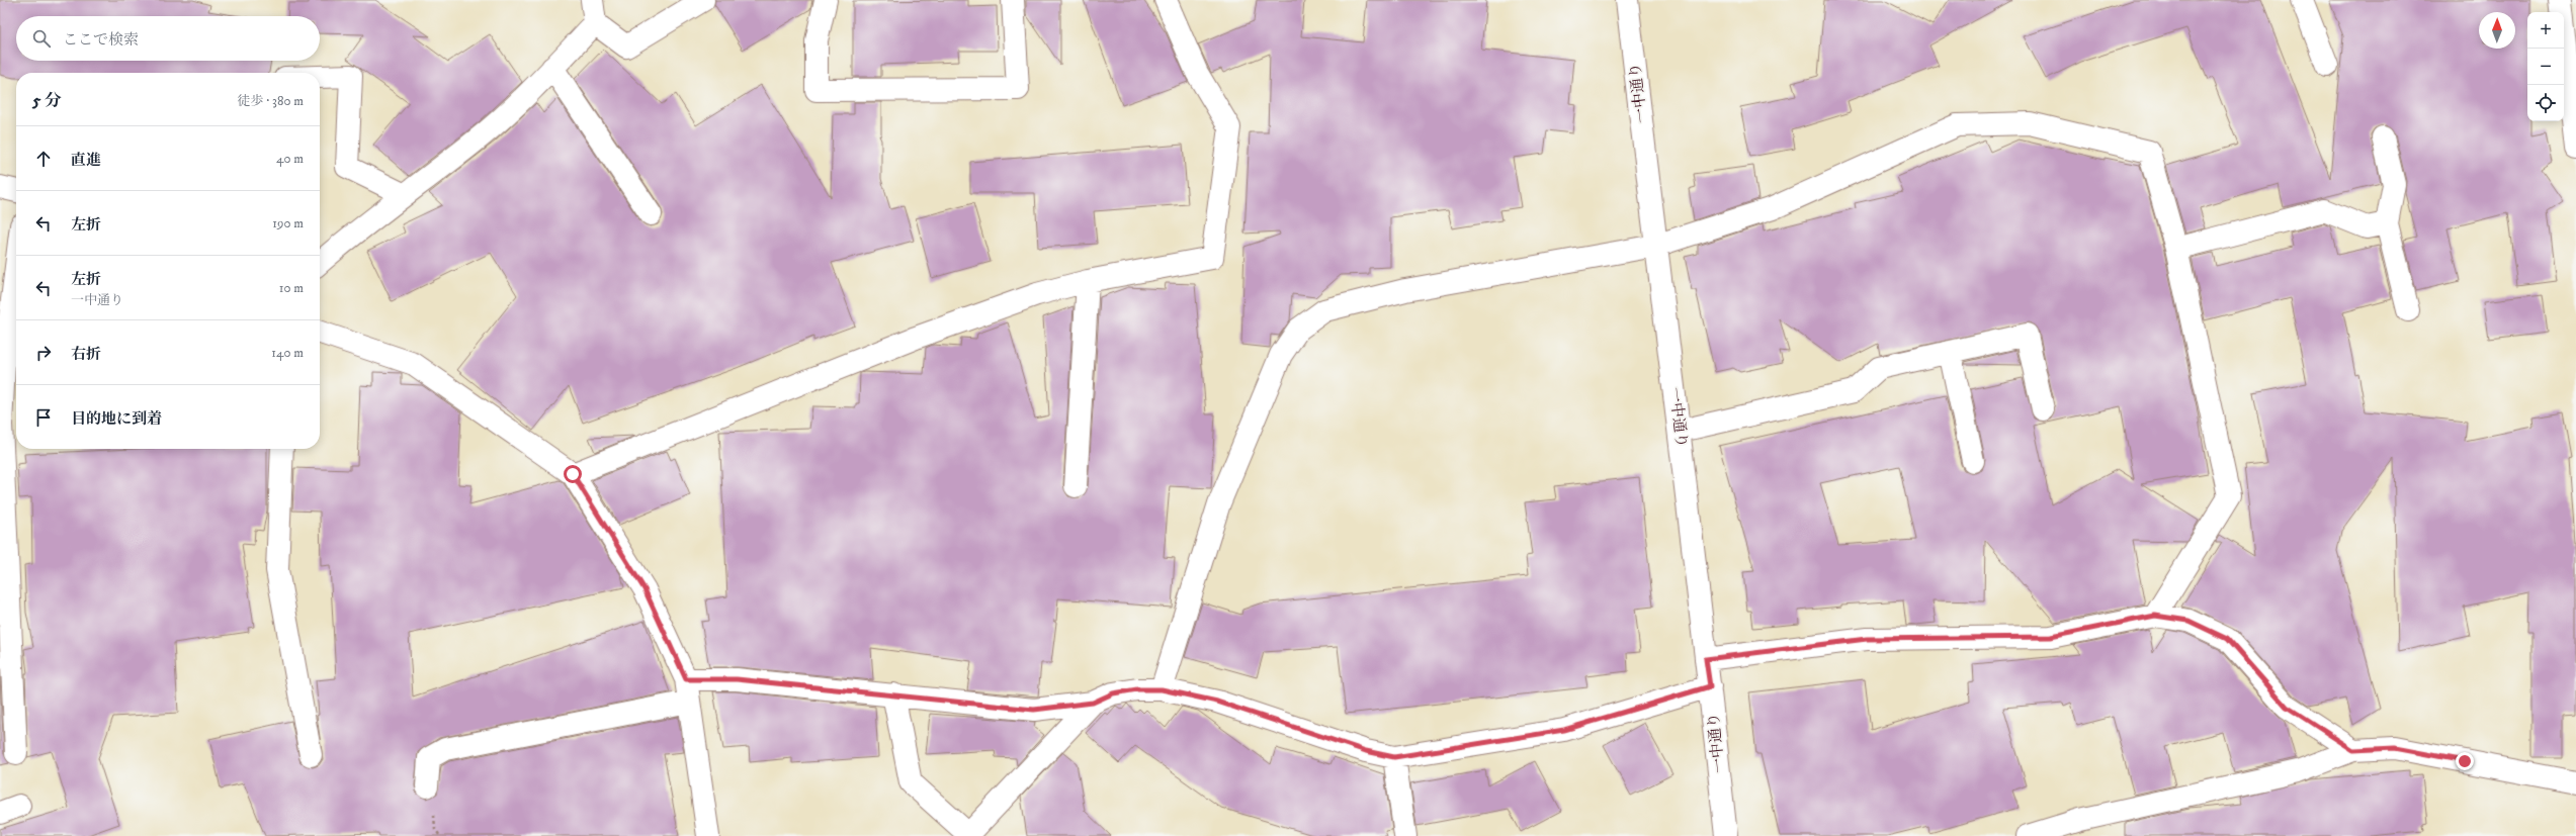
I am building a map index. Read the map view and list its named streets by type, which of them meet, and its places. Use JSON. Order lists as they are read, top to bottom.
{
  "streets": {
    "street": ["一中通り"]
  },
  "north": "top",
  "page": {
    "map_buttons": ["+", "−"],
    "search": "ここで検索",
    "heading": ["5 分", "徒歩 · 380 m"],
    "list": [
      ["直進", "40 m"],
      ["左折", "190 m"],
      ["左折", "一中通り", "10 m"],
      ["右折", "140 m"],
      "目的地に到着"
    ]
  }
}
